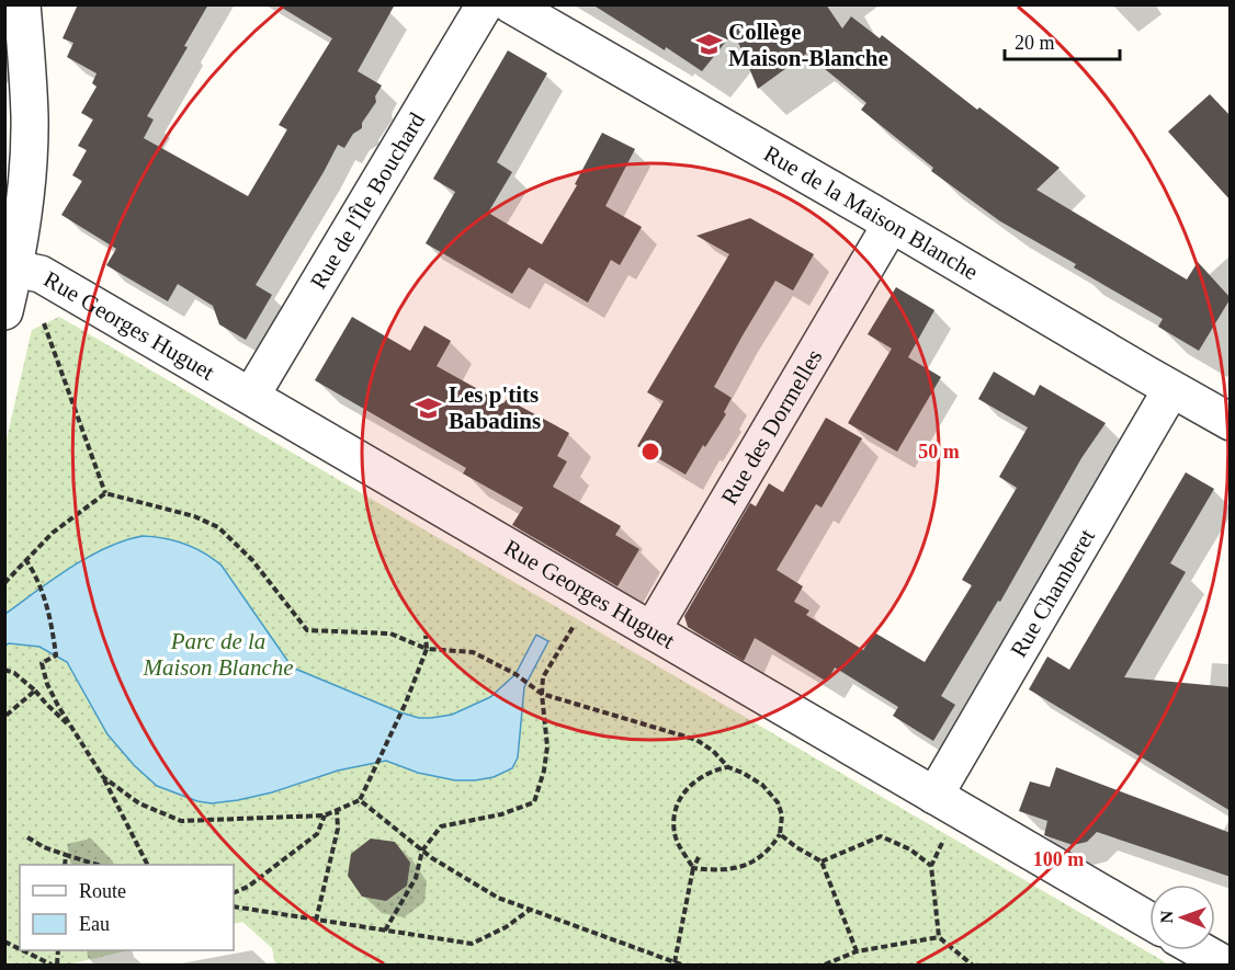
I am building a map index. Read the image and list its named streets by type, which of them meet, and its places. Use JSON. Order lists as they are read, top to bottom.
{
  "streets": {
    "street": [
      "Rue de l'Île Bouchard",
      "Rue de la Maison Blanche",
      "Rue Georges Huguet",
      "Rue des Dormelles",
      "Rue Chamberet"
    ]
  },
  "crossings": [
    ["Rue de l'Île Bouchard", "Rue Georges Huguet"],
    ["Rue de la Maison Blanche", "Rue des Dormelles"],
    ["Rue de la Maison Blanche", "Rue Chamberet"],
    ["Rue Georges Huguet", "Rue des Dormelles"],
    ["Rue Georges Huguet", "Rue Chamberet"]
  ],
  "parks": ["Parc de la Maison Blanche"],
  "places": {
    "school or university": ["Collège Maison-Blanche", "Les p'tits Babadins"]
  },
  "legend": ["Route", "Eau"],
  "scale_bar": "20 m",
  "north": "left",
  "rings": ["50 m", "100 m"]
}
